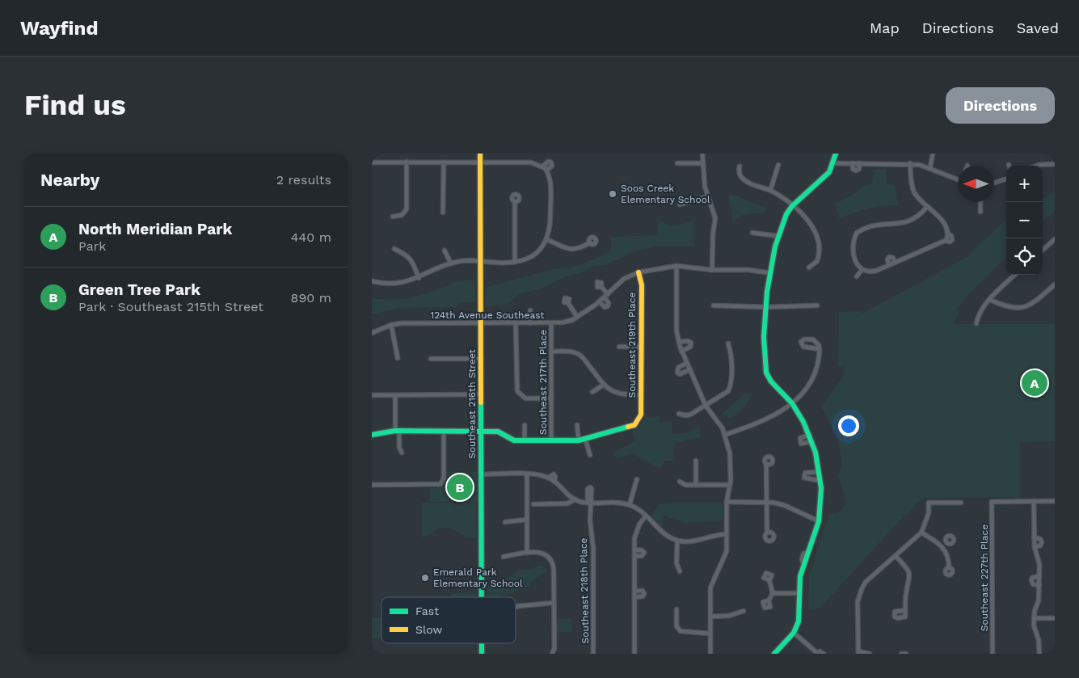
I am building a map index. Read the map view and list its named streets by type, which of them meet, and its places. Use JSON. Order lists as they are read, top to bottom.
{
  "streets": {
    "street": [
      "124th Avenue Southeast",
      "Southeast 219th Place",
      "Southeast 217th Place",
      "Southeast 216th Street",
      "Southeast 227th Place",
      "Southeast 218th Place"
    ]
  },
  "crossings": [
    ["124th Avenue Southeast", "Southeast 219th Place"],
    ["124th Avenue Southeast", "Southeast 217th Place"],
    ["124th Avenue Southeast", "Southeast 216th Street"]
  ],
  "places": ["Soos Creek Elementary School", "Emerald Park Elementary School"],
  "legend": ["Fast", "Slow"],
  "north": "left",
  "page": {
    "header": "Wayfind",
    "nav": ["Map", "Directions", "Saved"],
    "buttons": "Directions",
    "title": "Find us",
    "heading": ["Nearby", "2 results"],
    "map_buttons": ["+", "−"],
    "list": [
      {
        "mark": "A",
        "name": "North Meridian Park",
        "note": "Park",
        "value": "440 m"
      },
      {
        "mark": "B",
        "name": "Green Tree Park",
        "note": "Park · Southeast 215th Street",
        "value": "890 m"
      }
    ],
    "pins": ["A", "B"]
  }
}
